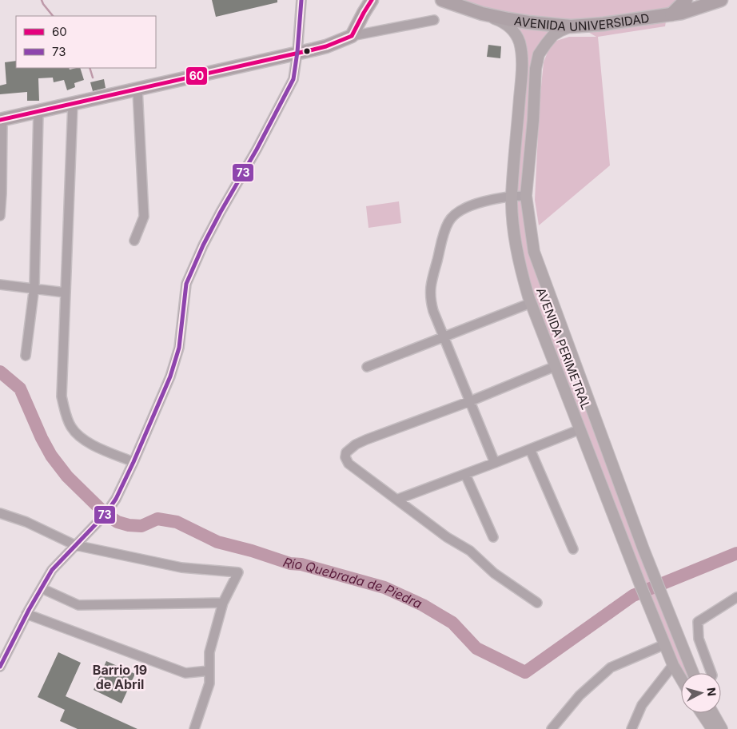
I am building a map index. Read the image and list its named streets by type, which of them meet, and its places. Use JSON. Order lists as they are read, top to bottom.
{
  "streets": {
    "highway": ["AVENIDA UNIVERSIDAD"],
    "main road": ["AVENIDA PERIMETRAL"]
  },
  "crossings": [
    ["AVENIDA UNIVERSIDAD", "AVENIDA PERIMETRAL"]
  ],
  "districts": ["Barrio 19 de Abril"],
  "water": ["Río Quebrada de Piedra"],
  "lines": ["transit line 60", "transit line 73"],
  "legend": ["60", "73"],
  "north": "right"
}
